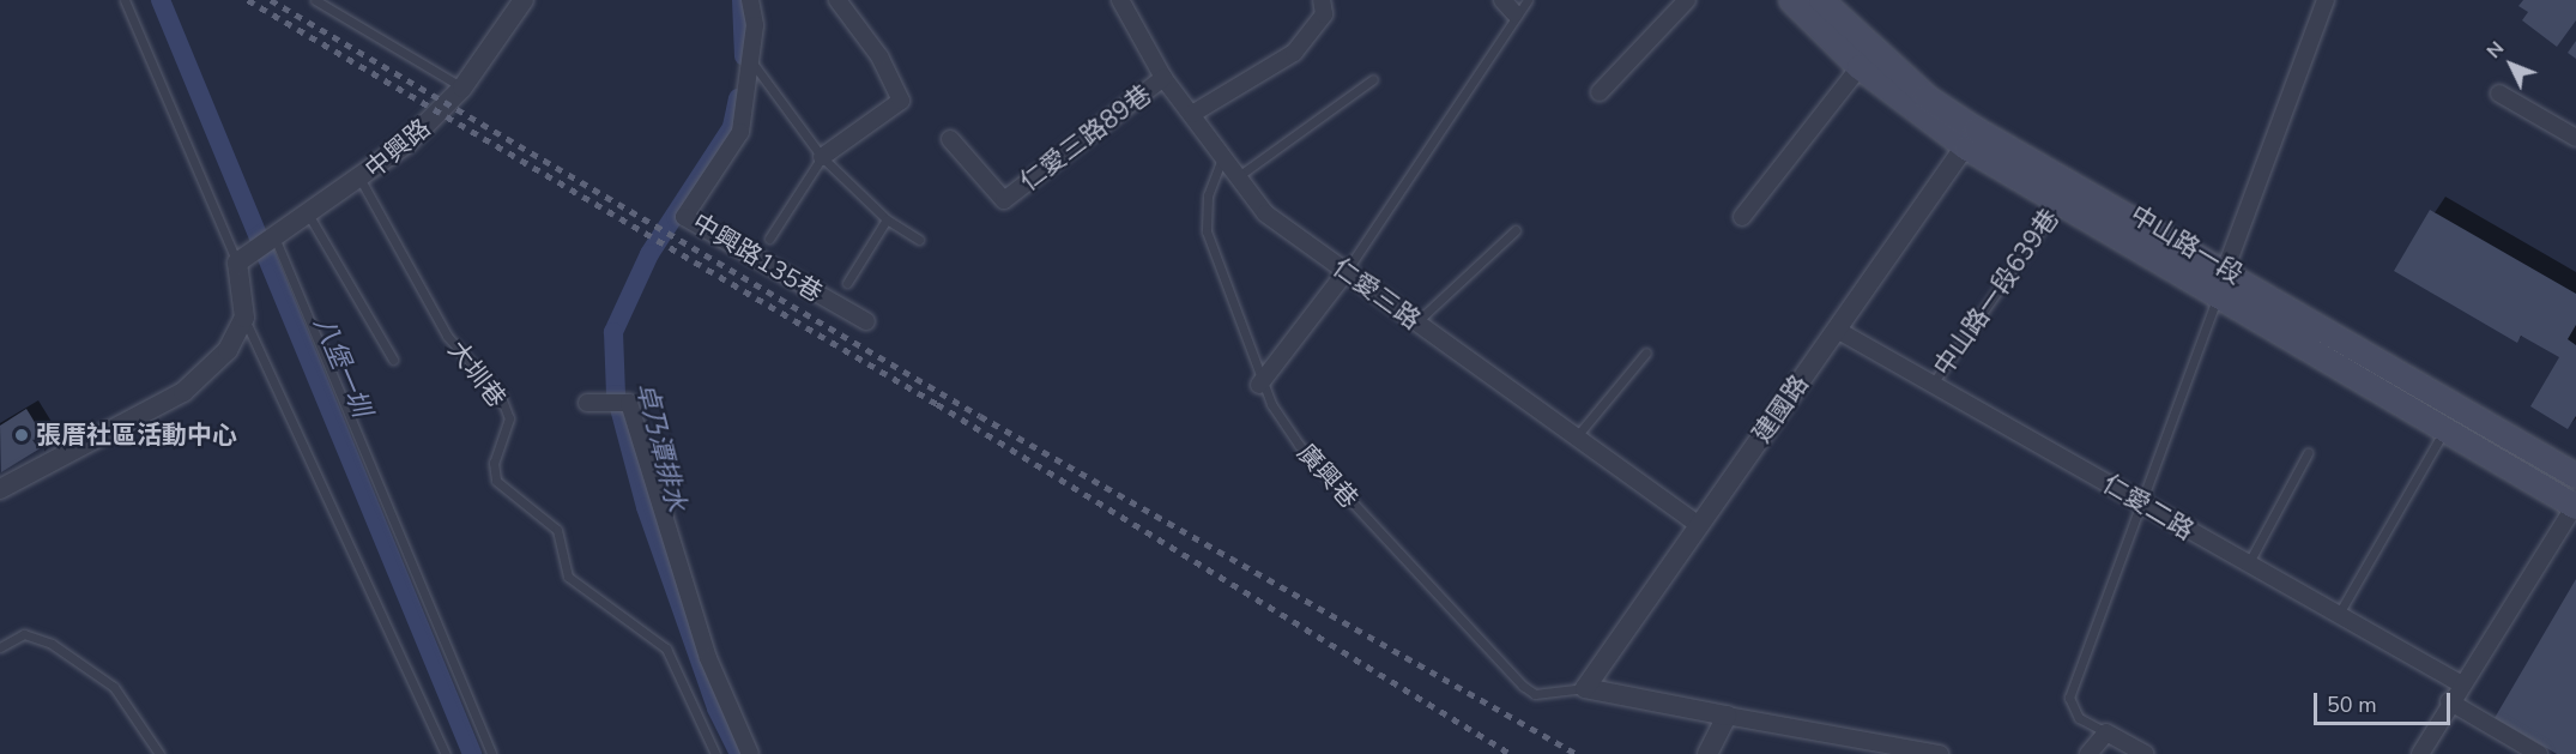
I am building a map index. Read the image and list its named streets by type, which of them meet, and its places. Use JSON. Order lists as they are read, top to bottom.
{
  "streets": {
    "main road": ["中山路一段"],
    "street": [
      "仁愛三路89巷",
      "中興路",
      "中興路135巷",
      "仁愛三路",
      "建國路",
      "仁愛二路"
    ],
    "lane": ["中山路一段639巷", "大圳巷", "廣興巷"]
  },
  "crossings": [
    ["仁愛三路89巷", "仁愛三路"],
    ["中興路", "大圳巷"],
    ["中山路一段", "中山路一段639巷"],
    ["中山路一段", "建國路"],
    ["中山路一段639巷", "仁愛二路"],
    ["仁愛三路", "建國路"],
    ["仁愛三路", "廣興巷"],
    ["建國路", "廣興巷"],
    ["建國路", "仁愛二路"]
  ],
  "water": ["八堡一圳", "卓乃潭排水"],
  "places": ["張厝社區活動中心"],
  "scale_bar": "50 m",
  "north": "top left"
}
